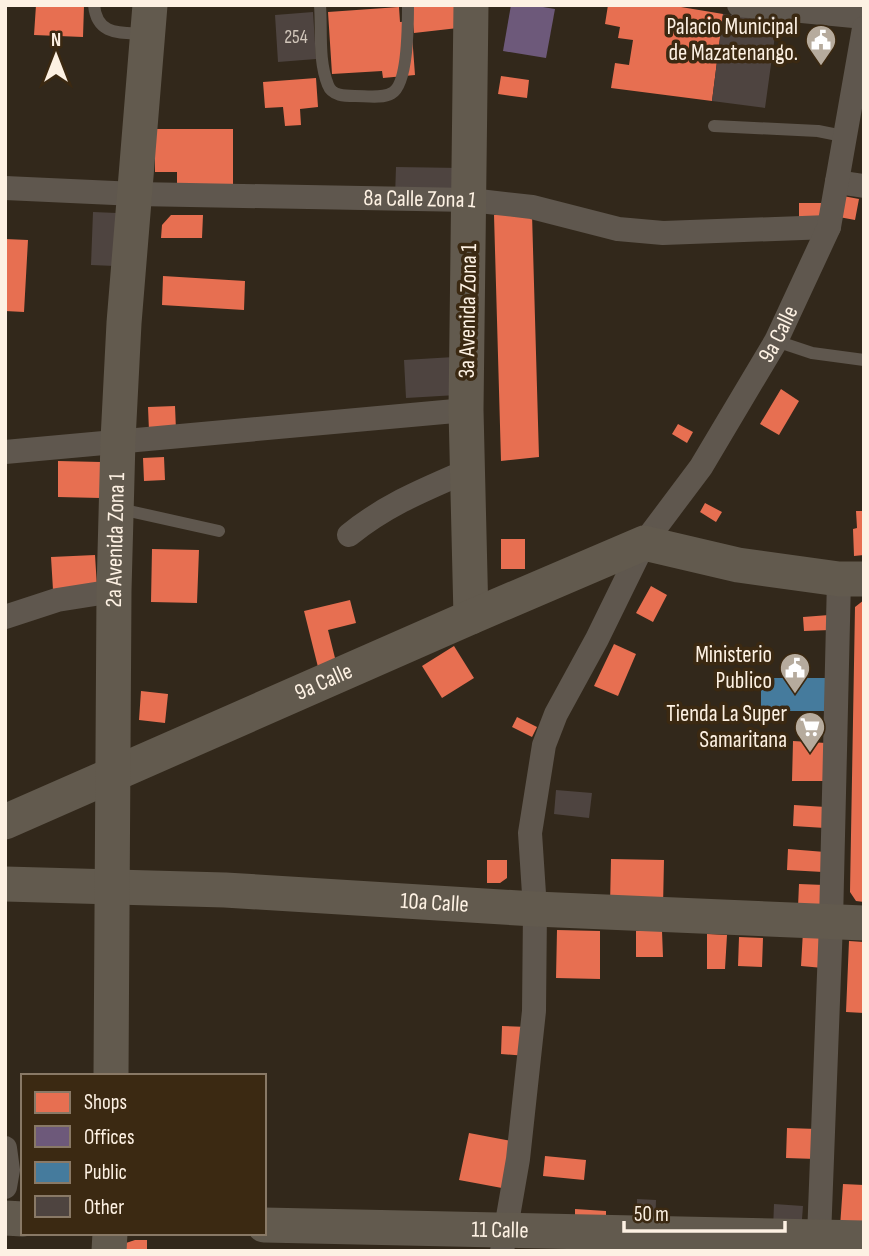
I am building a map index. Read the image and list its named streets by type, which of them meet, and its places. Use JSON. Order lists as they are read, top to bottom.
{
  "streets": {
    "street": [
      "8a Calle Zona 1",
      "3a Avenida Zona 1",
      "9a Calle",
      "2a Avenida Zona 1",
      "10a Calle",
      "11 Calle"
    ]
  },
  "crossings": [
    ["8a Calle Zona 1", "3a Avenida Zona 1"],
    ["8a Calle Zona 1", "9a Calle"],
    ["8a Calle Zona 1", "2a Avenida Zona 1"],
    ["3a Avenida Zona 1", "9a Calle"],
    ["9a Calle", "2a Avenida Zona 1"],
    ["2a Avenida Zona 1", "10a Calle"]
  ],
  "places": {
    "public building": ["Palacio Municipal de Mazatenango.", "Ministerio Publico"],
    "supermarket": ["Tienda La Super Samaritana"]
  },
  "house_numbers": ["254"],
  "legend": [
    "Shops",
    "Offices",
    "Public",
    "Other"
  ],
  "scale_bar": "50 m",
  "north": "top"
}
